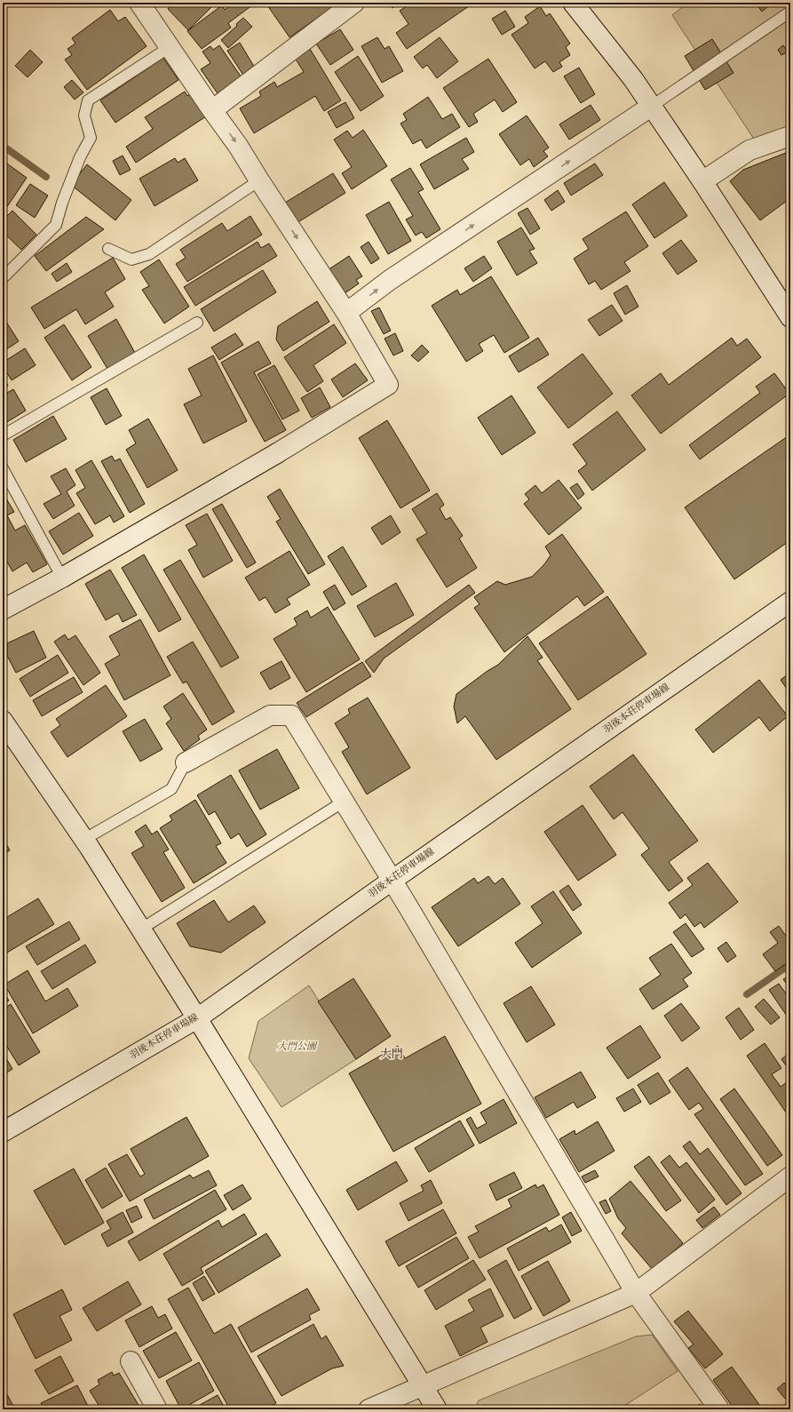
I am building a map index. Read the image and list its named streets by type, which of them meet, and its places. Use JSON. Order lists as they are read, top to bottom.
{
  "streets": {
    "street": ["羽後本荘停車場線"]
  },
  "districts": ["大門"],
  "parks": ["大門公園"]
}
